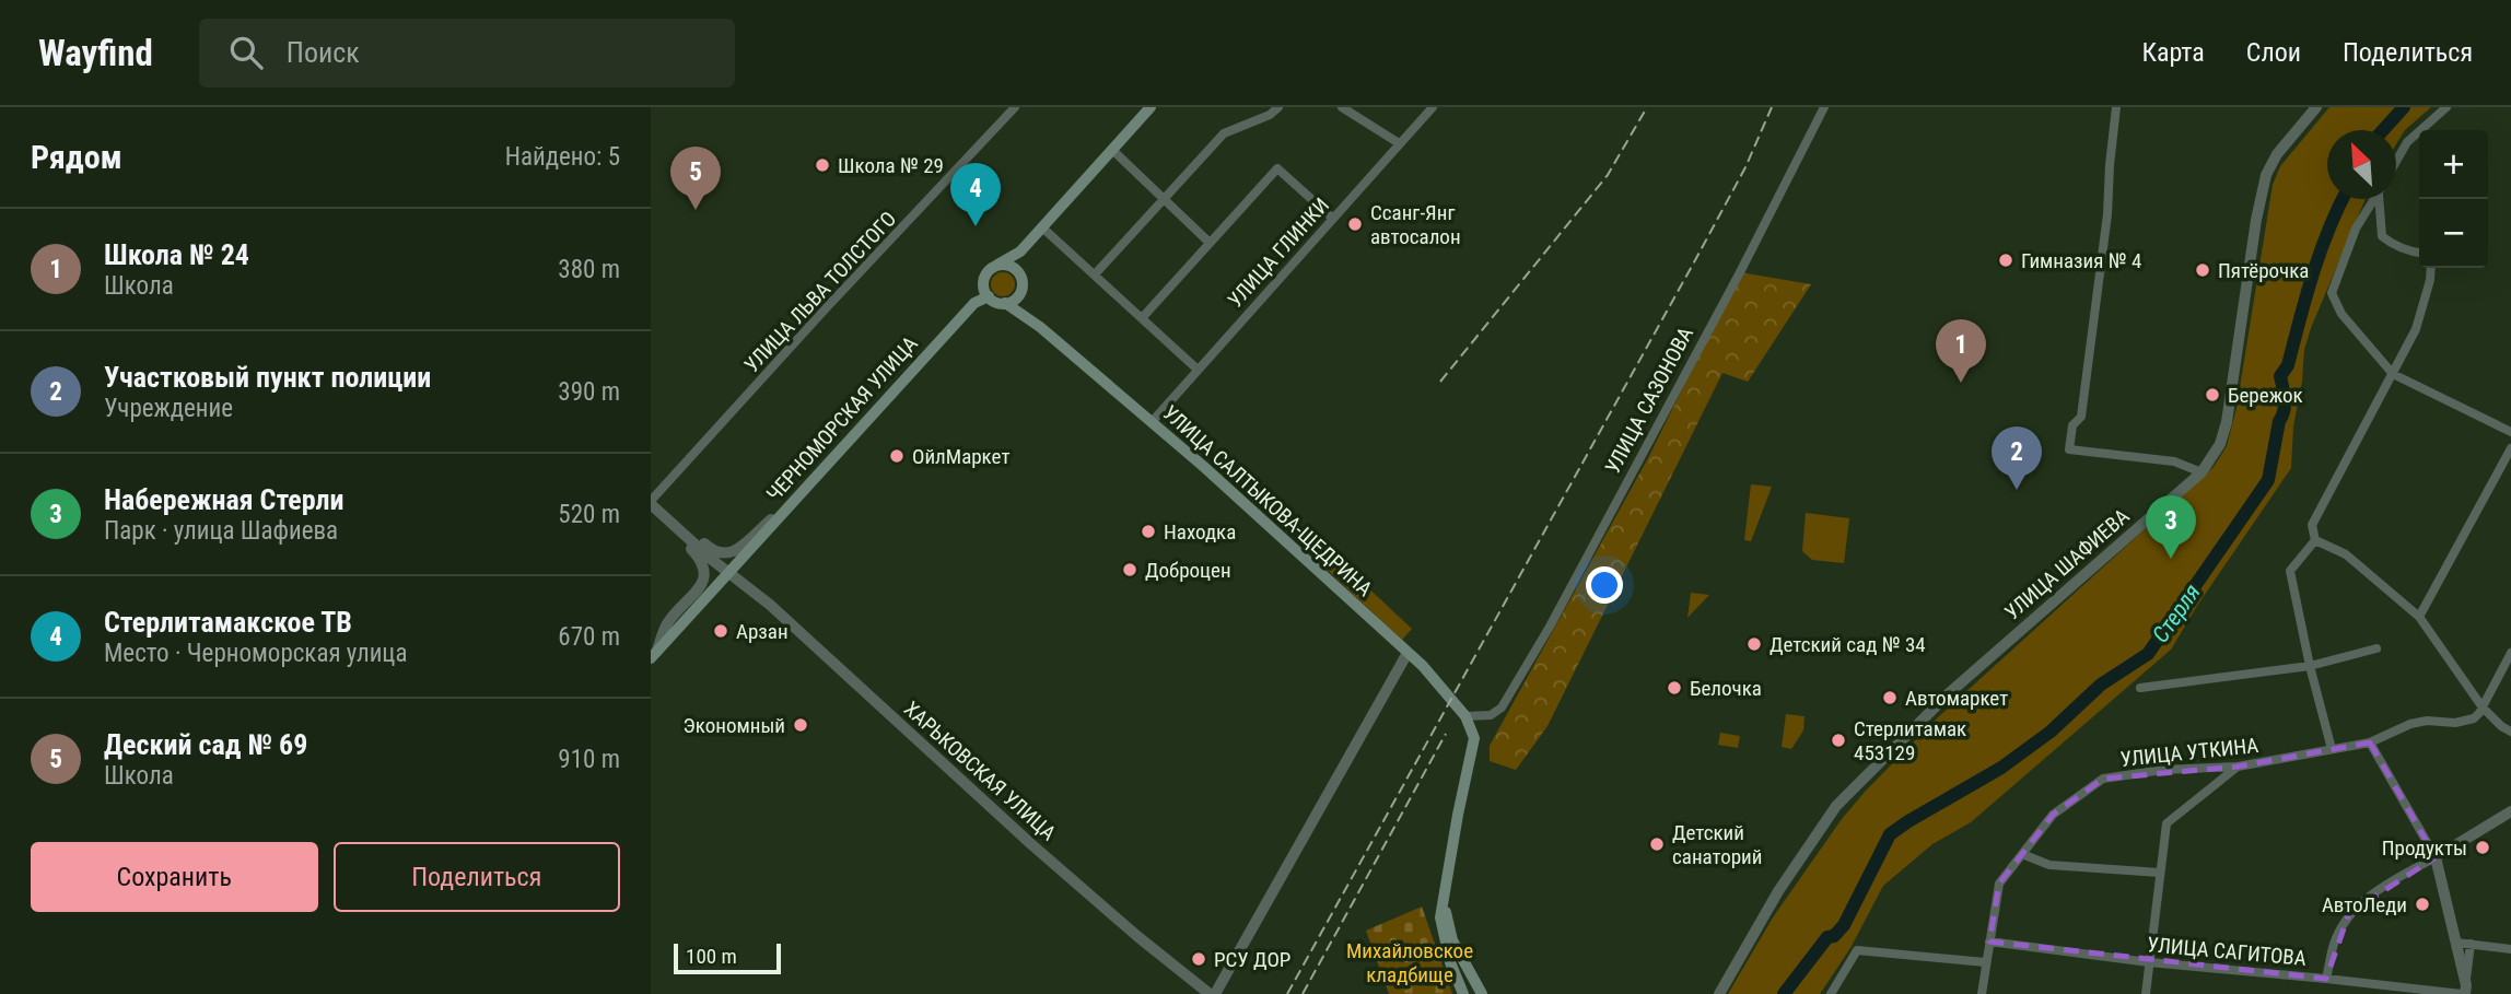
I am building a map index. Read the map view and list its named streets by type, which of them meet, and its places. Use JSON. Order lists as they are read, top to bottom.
{
  "streets": {
    "main road": ["ЧЕРНОМОРСКАЯ УЛИЦА", "УЛИЦА САЛТЫКОВА-ЩЕДРИНА"],
    "street": [
      "УЛИЦА ГЛИНКИ",
      "УЛИЦА ЛЬВА ТОЛСТОГО",
      "УЛИЦА САЗОНОВА",
      "УЛИЦА ШАФИЕВА",
      "УЛИЦА УТКИНА",
      "ХАРЬКОВСКАЯ УЛИЦА",
      "УЛИЦА САГИТОВА"
    ]
  },
  "crossings": [
    ["УЛИЦА ГЛИНКИ", "УЛИЦА САЛТЫКОВА-ЩЕДРИНА"],
    ["УЛИЦА ЛЬВА ТОЛСТОГО", "ХАРЬКОВСКАЯ УЛИЦА"],
    ["УЛИЦА САЗОНОВА", "УЛИЦА САЛТЫКОВА-ЩЕДРИНА"],
    ["ЧЕРНОМОРСКАЯ УЛИЦА", "УЛИЦА САЛТЫКОВА-ЩЕДРИНА"],
    ["ЧЕРНОМОРСКАЯ УЛИЦА", "ХАРЬКОВСКАЯ УЛИЦА"],
    ["УЛИЦА УТКИНА", "УЛИЦА САГИТОВА"]
  ],
  "water": ["Стерля"],
  "parks": ["Михайловское кладбище"],
  "places": [
    "Школа № 29",
    "Ссанг-Янг автосалон",
    "Гимназия № 4",
    "Пятёрочка",
    "Бережок",
    "ОйлМаркет",
    "Находка",
    "Доброцен",
    "Арзан",
    "Детский сад № 34",
    "Белочка",
    "Автомаркет",
    "Экономный",
    "Стерлитамак 453129",
    "Детский санаторий",
    "Продукты",
    "АвтоЛеди",
    "РСУ ДОР"
  ],
  "scale_bar": "100 m",
  "north": "top left",
  "page": {
    "header": "Wayfind",
    "search": "Поиск",
    "nav": ["Карта", "Слои", "Поделиться"],
    "heading": ["Рядом", "Найдено: 5"],
    "map_buttons": ["+", "−"],
    "pins": [
      "5",
      "4",
      "1",
      "2",
      "3"
    ],
    "list": [
      {
        "mark": "1",
        "name": "Школа № 24",
        "note": "Школа",
        "value": "380 m"
      },
      {
        "mark": "2",
        "name": "Участковый пункт полиции",
        "note": "Учреждение",
        "value": "390 m"
      },
      {
        "mark": "3",
        "name": "Набережная Стерли",
        "note": "Парк · улица Шафиева",
        "value": "520 m"
      },
      {
        "mark": "4",
        "name": "Стерлитамакское ТВ",
        "note": "Место · Черноморская улица",
        "value": "670 m"
      },
      {
        "mark": "5",
        "name": "Деский сад № 69",
        "note": "Школа",
        "value": "910 m"
      }
    ],
    "buttons": ["Сохранить", "Поделиться"],
    "scale": "100 m"
  }
}
